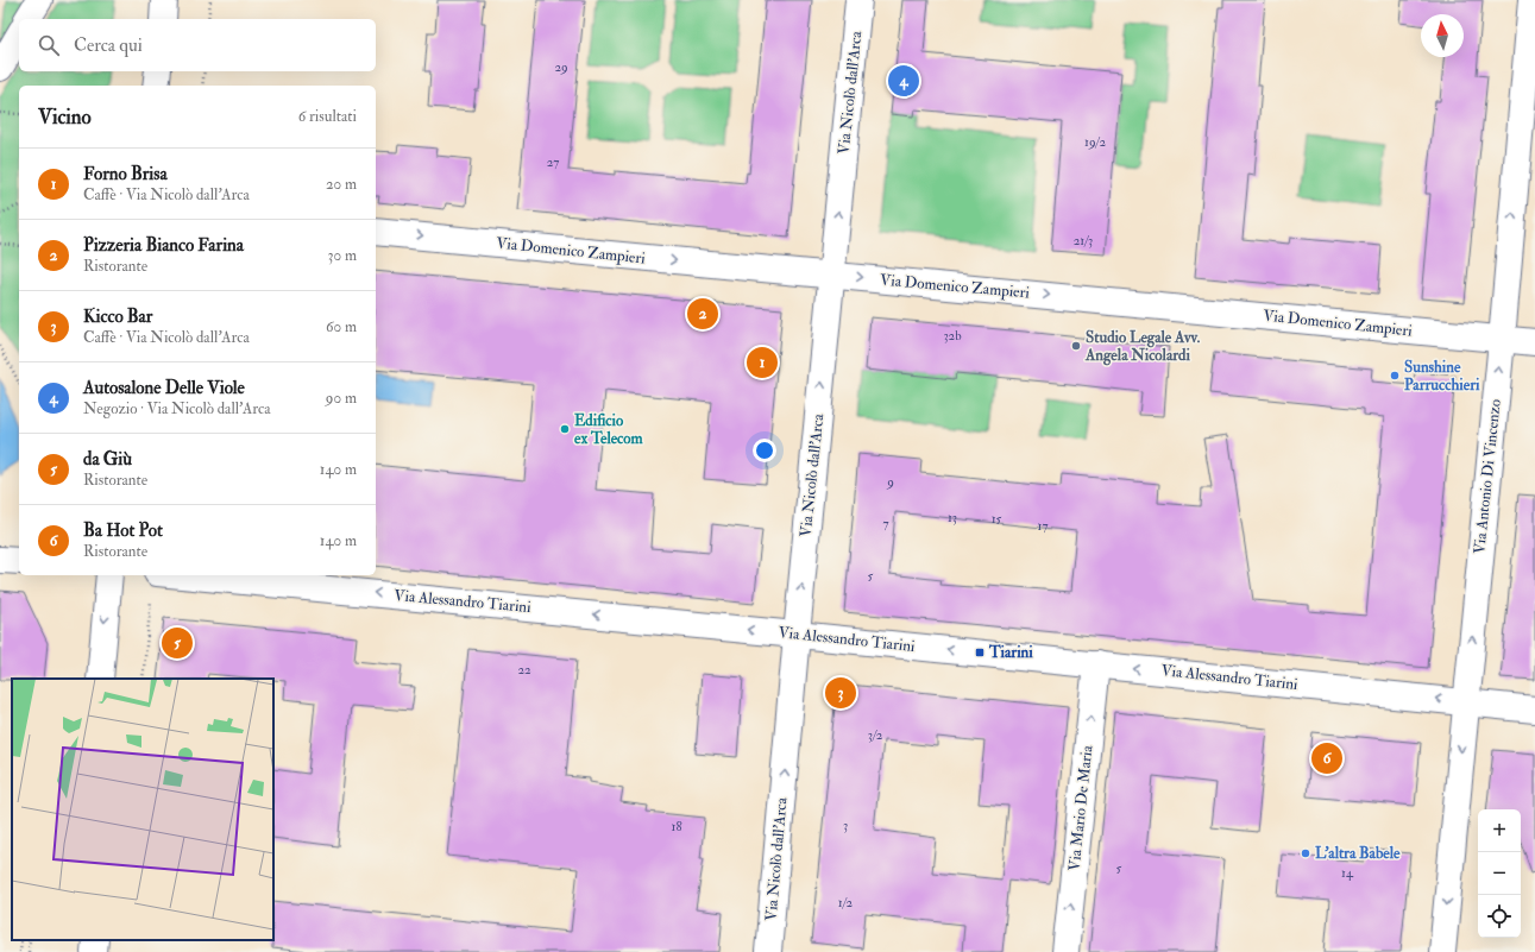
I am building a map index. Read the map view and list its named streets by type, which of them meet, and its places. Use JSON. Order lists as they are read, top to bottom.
{
  "streets": {
    "street": [
      "Via Nicolò dall'Arca",
      "Via Domenico Zampieri",
      "Via Antonio Di Vincenzo",
      "Via Alessandro Tiarini",
      "Via Mario De Maria"
    ]
  },
  "crossings": [
    ["Via Nicolò dall'Arca", "Via Domenico Zampieri"],
    ["Via Nicolò dall'Arca", "Via Alessandro Tiarini"],
    ["Via Domenico Zampieri", "Via Antonio Di Vincenzo"],
    ["Via Antonio Di Vincenzo", "Via Alessandro Tiarini"],
    ["Via Alessandro Tiarini", "Via Mario De Maria"]
  ],
  "one_way": [
    "Via Nicolò dall'Arca",
    "Via Domenico Zampieri",
    "Via Alessandro Tiarini",
    "Via Mario De Maria"
  ],
  "places": {
    "other": [
      "Studio Legale Avv. Angela Nicolardi",
      "Sunshine Parrucchieri",
      "Edificio ex Telecom",
      "L'altra Babele"
    ],
    "transit": ["Tiarini"]
  },
  "house_numbers": [
    "29",
    "19/2",
    "27",
    "21/3",
    "32b",
    "9",
    "13",
    "15",
    "7",
    "17",
    "5",
    "22",
    "3/2",
    "3",
    "18",
    "5",
    "14",
    "1/2"
  ],
  "north": "top",
  "page": {
    "search": "Cerca qui",
    "pins": [
      "4",
      "2",
      "1",
      "5",
      "3",
      "6"
    ],
    "heading": ["Vicino", "6 risultati"],
    "list": [
      {
        "mark": "1",
        "name": "Forno Brisa",
        "note": "Caffè · Via Nicolò dall'Arca",
        "value": "20 m"
      },
      {
        "mark": "2",
        "name": "Pizzeria Bianco Farina",
        "note": "Ristorante",
        "value": "30 m"
      },
      {
        "mark": "3",
        "name": "Kicco Bar",
        "note": "Caffè · Via Nicolò dall'Arca",
        "value": "60 m"
      },
      {
        "mark": "4",
        "name": "Autosalone Delle Viole",
        "note": "Negozio · Via Nicolò dall'Arca",
        "value": "90 m"
      },
      {
        "mark": "5",
        "name": "da Giù",
        "note": "Ristorante",
        "value": "140 m"
      },
      {
        "mark": "6",
        "name": "Ba Hot Pot",
        "note": "Ristorante",
        "value": "140 m"
      }
    ],
    "map_buttons": ["+", "−"]
  }
}
